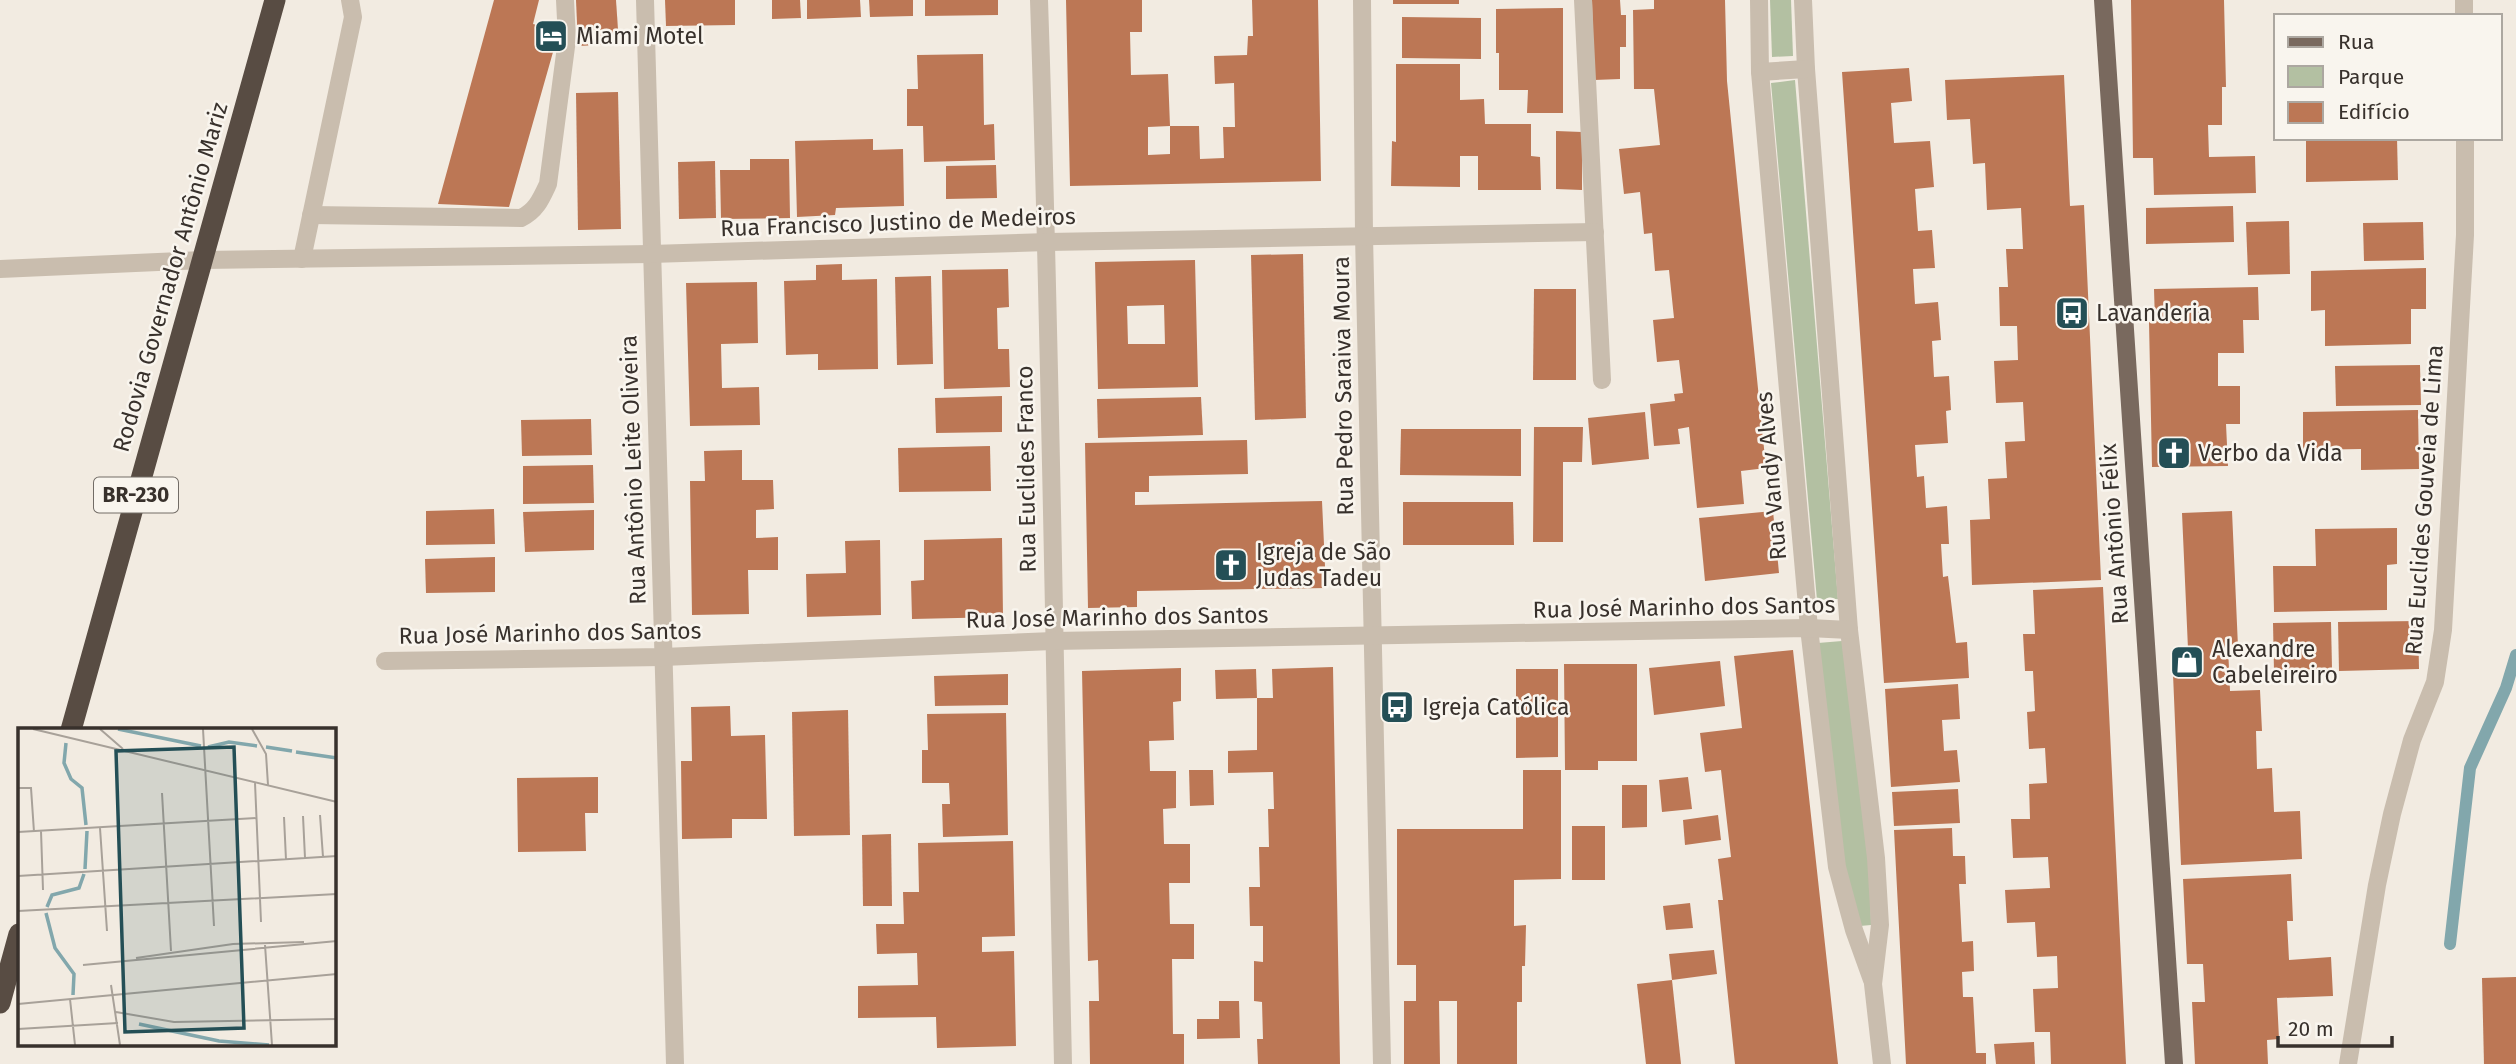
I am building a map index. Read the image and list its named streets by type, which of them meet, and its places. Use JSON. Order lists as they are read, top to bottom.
{
  "streets": {
    "highway": ["Rodovia Governador Antônio Mariz", "BR-230"],
    "main road": ["Rua Antônio Félix"],
    "street": [
      "Rua Francisco Justino de Medeiros",
      "Rua Pedro Saraiva Moura",
      "Rua Euclides Franco",
      "Rua Antônio Leite Oliveira",
      "Rua Vandy Alves",
      "Rua Euclides Gouveia de Lima",
      "Rua José Marinho dos Santos"
    ]
  },
  "crossings": [
    ["Rua Francisco Justino de Medeiros", "Rodovia Governador Antônio Mariz"],
    ["Rua Francisco Justino de Medeiros", "Rua Pedro Saraiva Moura"],
    ["Rua Francisco Justino de Medeiros", "Rua Euclides Franco"],
    ["Rua Francisco Justino de Medeiros", "Rua Antônio Leite Oliveira"],
    ["Rua Pedro Saraiva Moura", "Rua José Marinho dos Santos"],
    ["Rua Euclides Franco", "Rua José Marinho dos Santos"],
    ["Rua Antônio Leite Oliveira", "Rua José Marinho dos Santos"],
    ["Rua Vandy Alves", "Rua José Marinho dos Santos"]
  ],
  "places": {
    "hotel": ["Miami Motel"],
    "bus stop": ["Lavanderia", "Igreja Católica"],
    "church": ["Verbo da Vida", "Igreja de São Judas Tadeu"],
    "shop": ["Alexandre Cabeleireiro"]
  },
  "legend": ["Rua", "Parque", "Edifício"],
  "scale_bar": "20 m"
}
